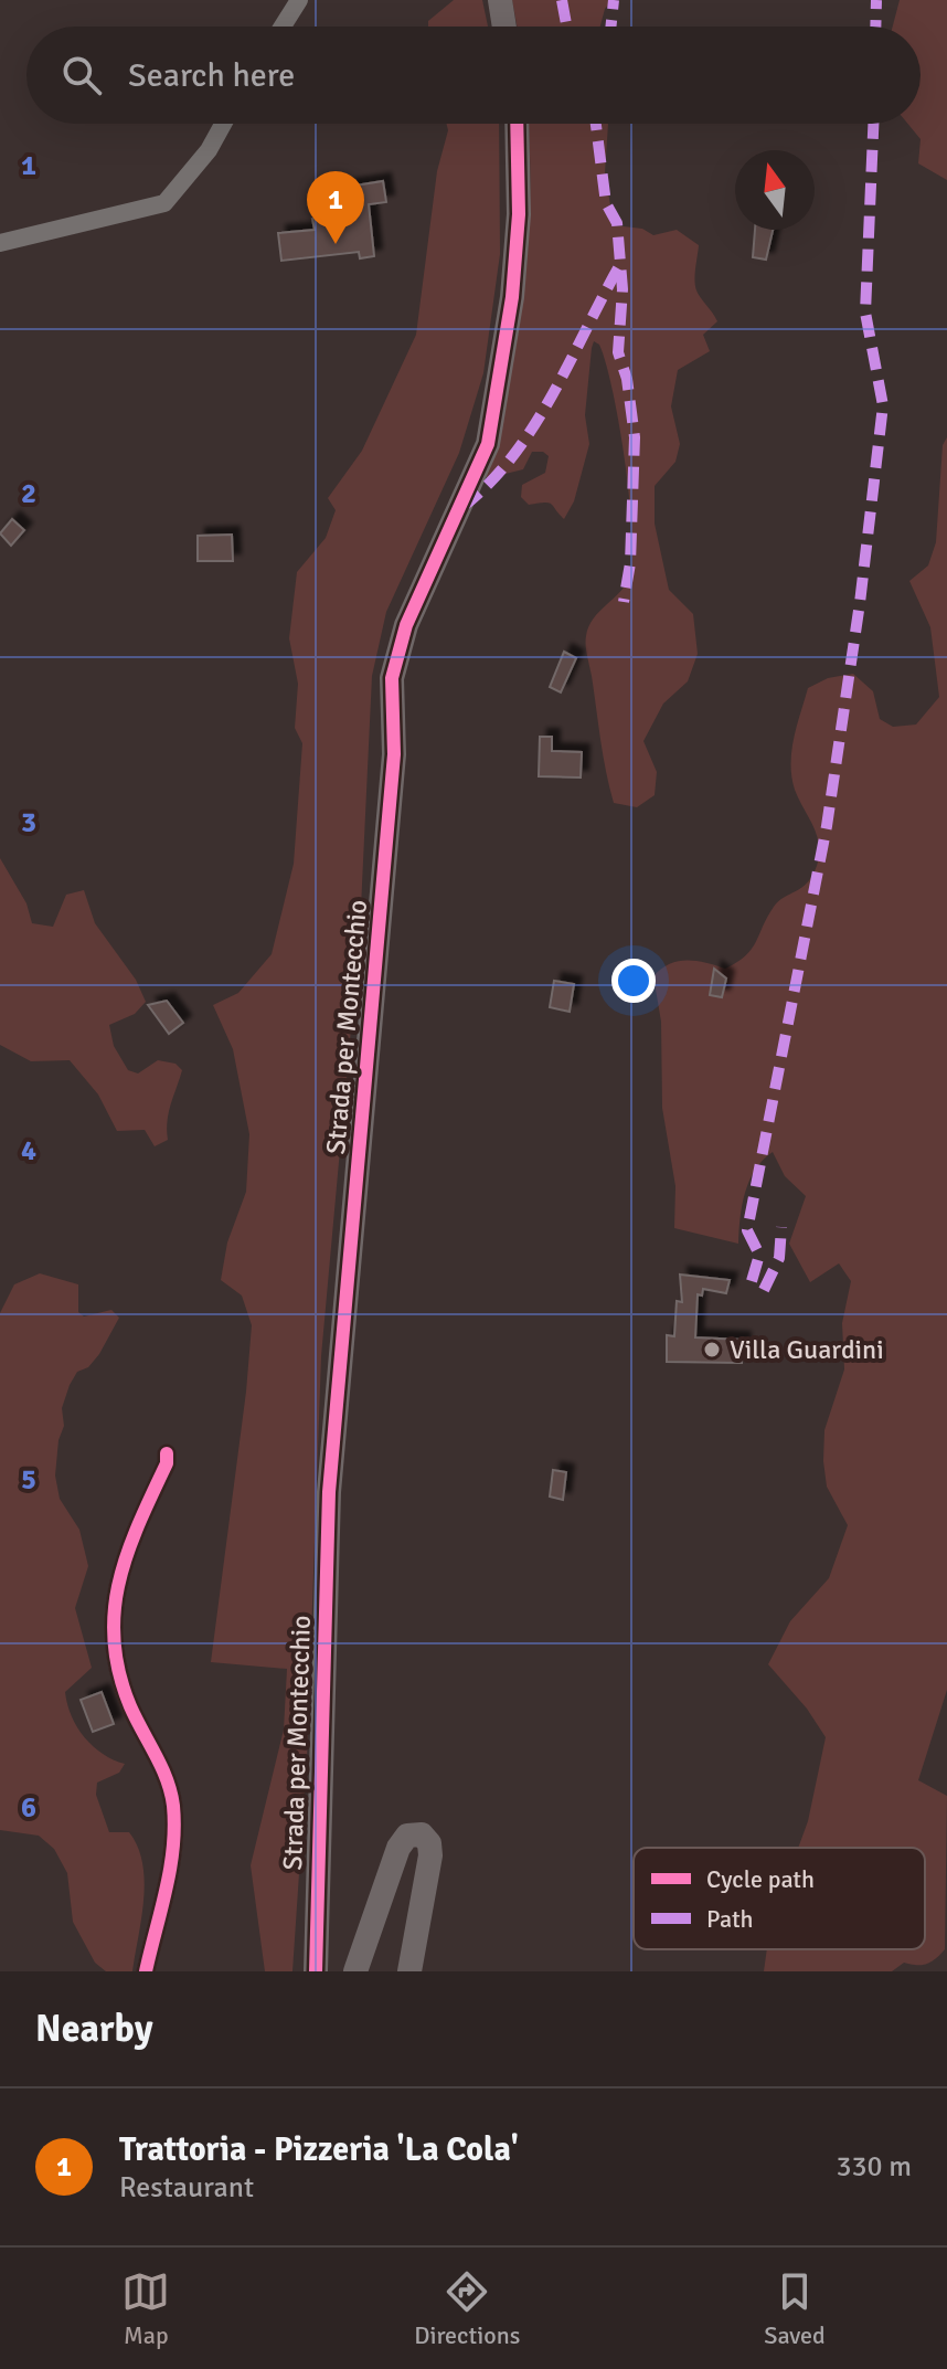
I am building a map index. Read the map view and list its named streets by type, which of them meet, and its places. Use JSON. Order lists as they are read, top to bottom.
{
  "streets": {
    "street": ["Strada per Montecchio"]
  },
  "places": ["Villa Guardini"],
  "legend": ["Cycle path", "Path"],
  "north": "top",
  "page": {
    "search": "Search here",
    "pins": "1",
    "heading": "Nearby",
    "list": [
      {
        "mark": "1",
        "name": "Trattoria - Pizzeria 'La Cola'",
        "note": "Restaurant",
        "value": "330 m"
      }
    ],
    "nav": ["Map", "Directions", "Saved"]
  },
  "grid": {
    "rows": [
      "1",
      "2",
      "3",
      "4",
      "5",
      "6"
    ]
  }
}
